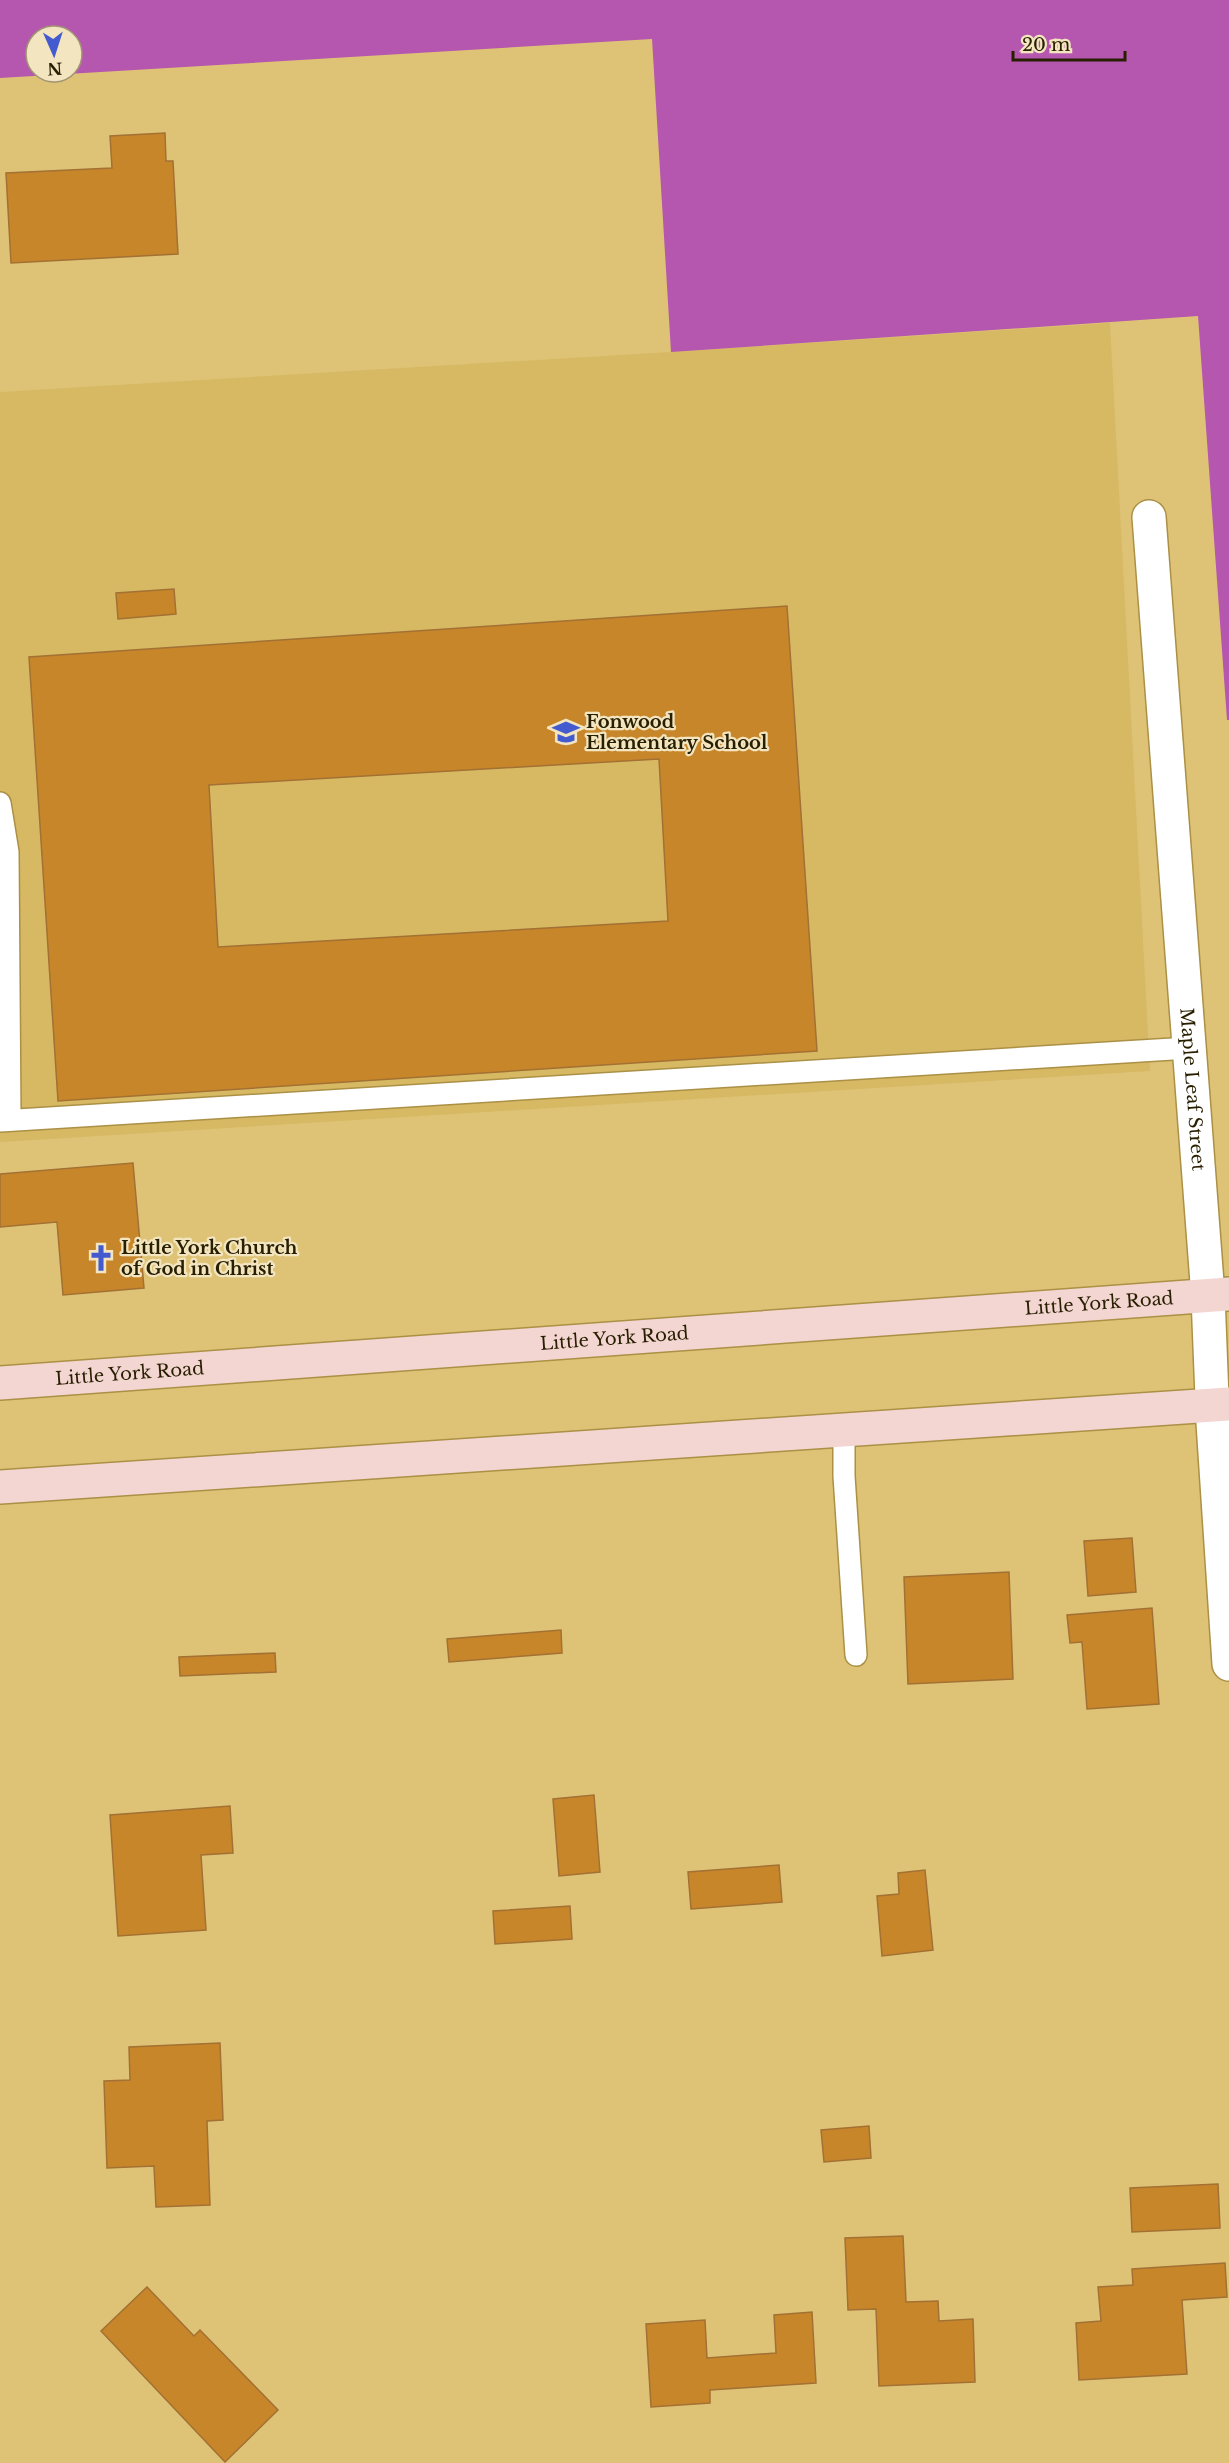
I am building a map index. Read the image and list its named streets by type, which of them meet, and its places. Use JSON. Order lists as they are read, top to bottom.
{
  "streets": {
    "main road": ["Little York Road"],
    "street": ["Maple Leaf Street"]
  },
  "crossings": [
    ["Maple Leaf Street", "Little York Road"]
  ],
  "places": {
    "school or university": ["Fonwood Elementary School"],
    "church": ["Little York Church of God in Christ"]
  },
  "scale_bar": "20 m",
  "north": "bottom"
}
